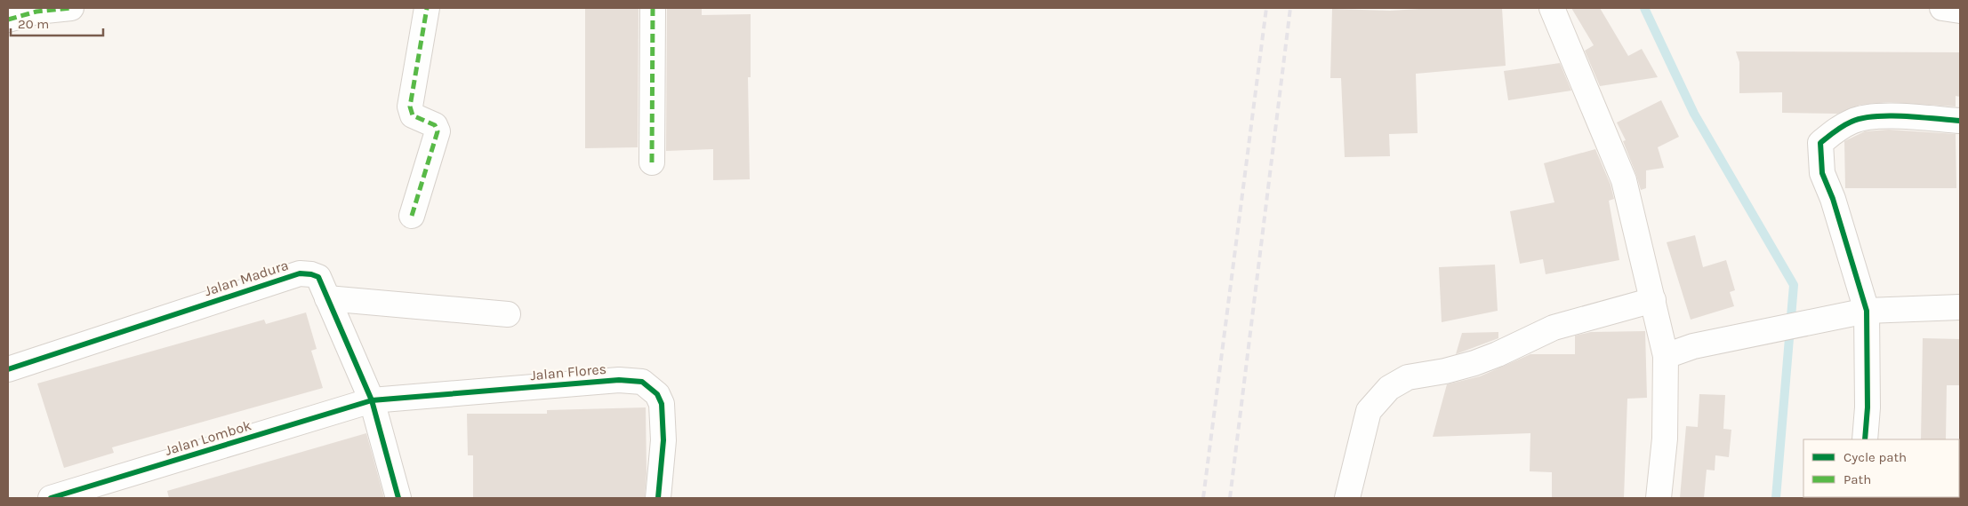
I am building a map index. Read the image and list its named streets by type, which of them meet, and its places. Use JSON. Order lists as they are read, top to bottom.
{
  "streets": {
    "street": ["Jalan Madura", "Jalan Flores", "Jalan Lombok"]
  },
  "crossings": [
    ["Jalan Madura", "Jalan Flores"],
    ["Jalan Madura", "Jalan Lombok"],
    ["Jalan Flores", "Jalan Lombok"]
  ],
  "legend": ["Cycle path", "Path"],
  "scale_bar": "20 m"
}
